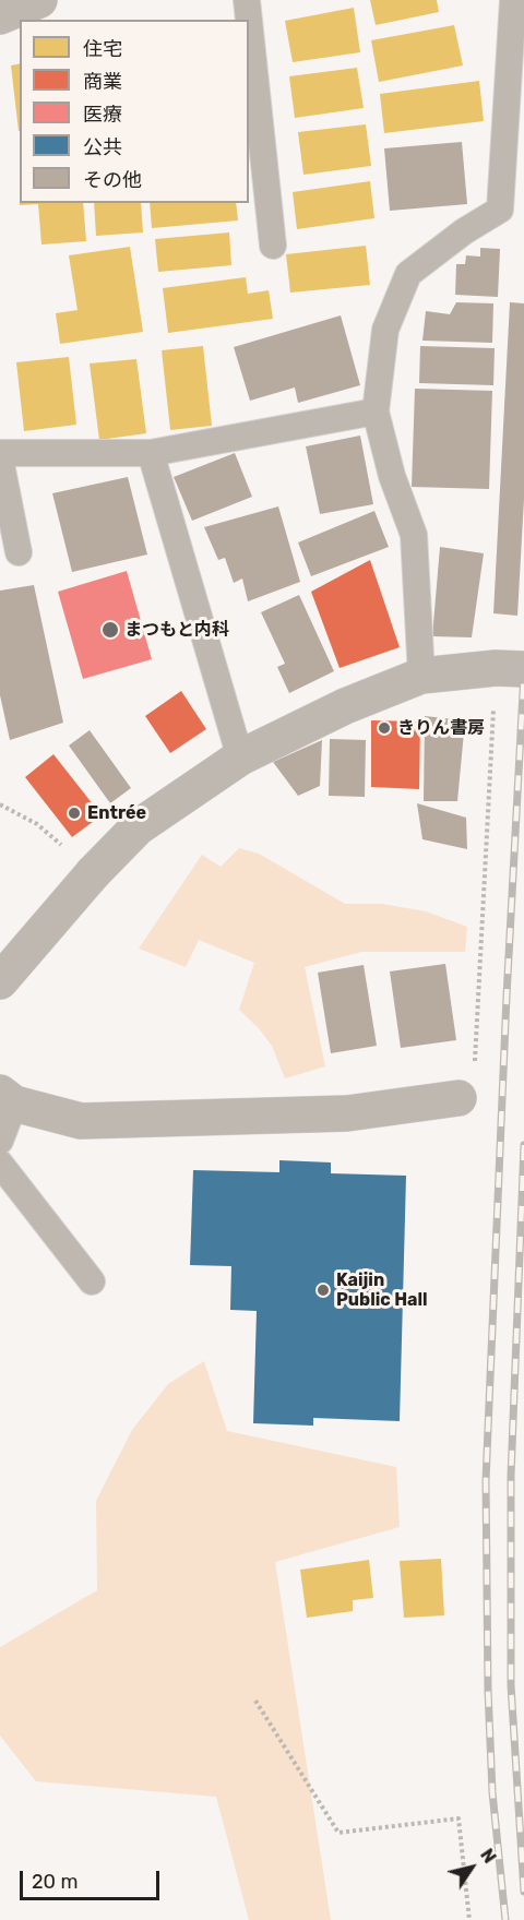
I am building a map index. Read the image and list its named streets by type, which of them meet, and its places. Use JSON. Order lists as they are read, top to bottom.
{
  "places": [
    "まつもと内科",
    "きりん書房",
    "Entrée",
    "Kaijin Public Hall"
  ],
  "legend": [
    "住宅",
    "商業",
    "医療",
    "公共",
    "その他"
  ],
  "scale_bar": "20 m",
  "north": "top right"
}
